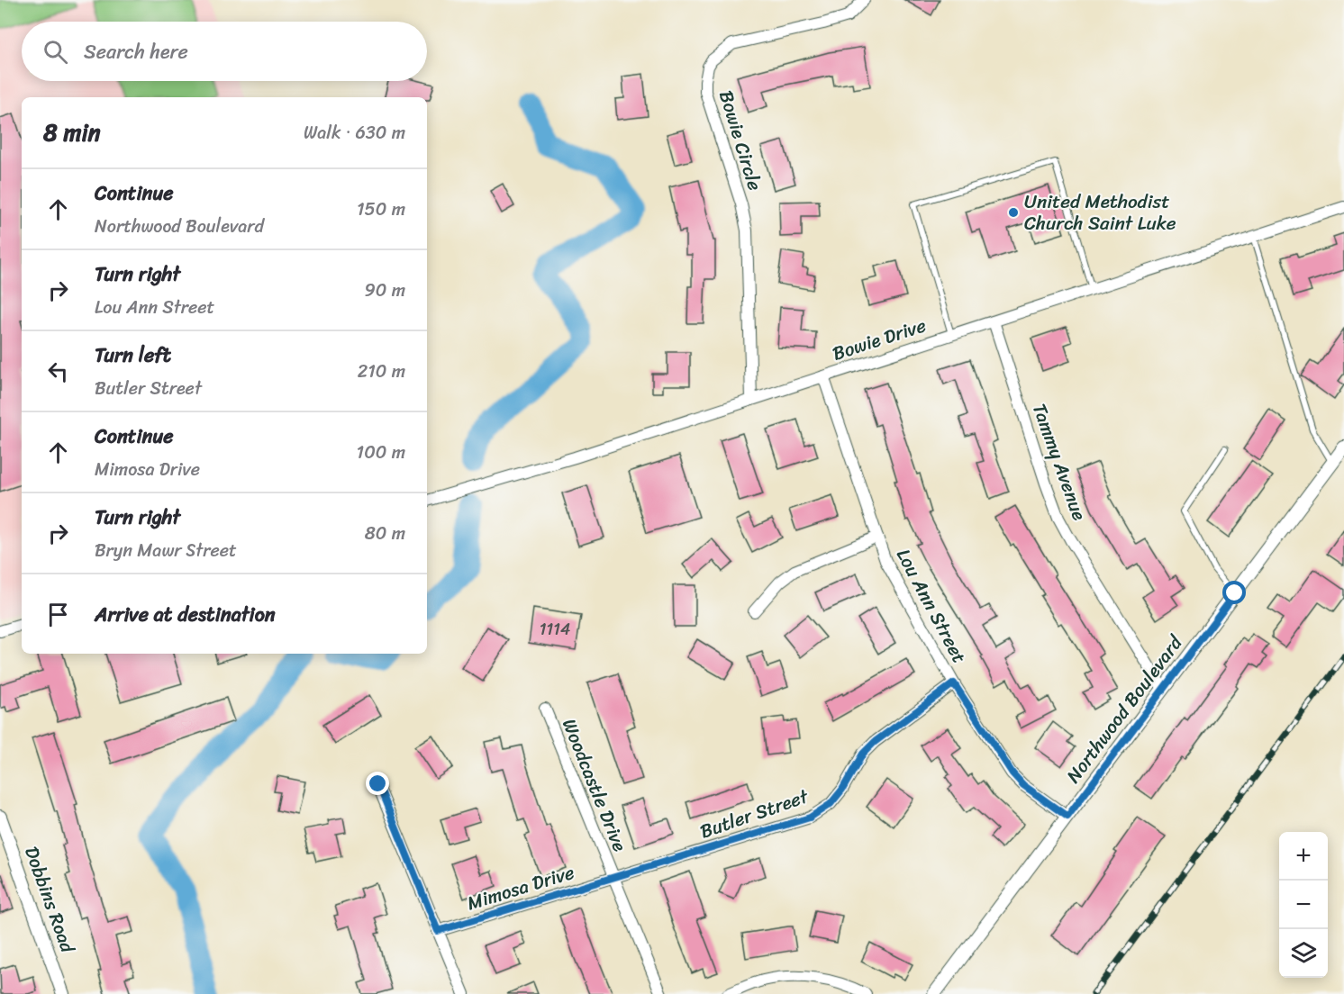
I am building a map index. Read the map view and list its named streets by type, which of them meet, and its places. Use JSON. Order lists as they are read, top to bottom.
{
  "streets": {
    "street": [
      "Bowie Circle",
      "Bowie Drive",
      "Tammy Avenue",
      "Lou Ann Street",
      "Northwood Boulevard",
      "Woodcastle Drive",
      "Butler Street",
      "Mimosa Drive",
      "Dobbins Road"
    ]
  },
  "crossings": [
    ["Bowie Circle", "Bowie Drive"],
    ["Bowie Drive", "Tammy Avenue"],
    ["Bowie Drive", "Lou Ann Street"],
    ["Tammy Avenue", "Northwood Boulevard"],
    ["Lou Ann Street", "Northwood Boulevard"],
    ["Lou Ann Street", "Butler Street"],
    ["Woodcastle Drive", "Butler Street"],
    ["Woodcastle Drive", "Mimosa Drive"],
    ["Butler Street", "Mimosa Drive"]
  ],
  "places": ["United Methodist Church Saint Luke"],
  "house_numbers": ["1114"],
  "page": {
    "search": "Search here",
    "heading": ["8 min", "Walk · 630 m"],
    "list": [
      ["Continue", "Northwood Boulevard", "150 m"],
      ["Turn right", "Lou Ann Street", "90 m"],
      ["Turn left", "Butler Street", "210 m"],
      ["Continue", "Mimosa Drive", "100 m"],
      ["Turn right", "Bryn Mawr Street", "80 m"],
      "Arrive at destination"
    ],
    "map_buttons": ["+", "−"]
  }
}
